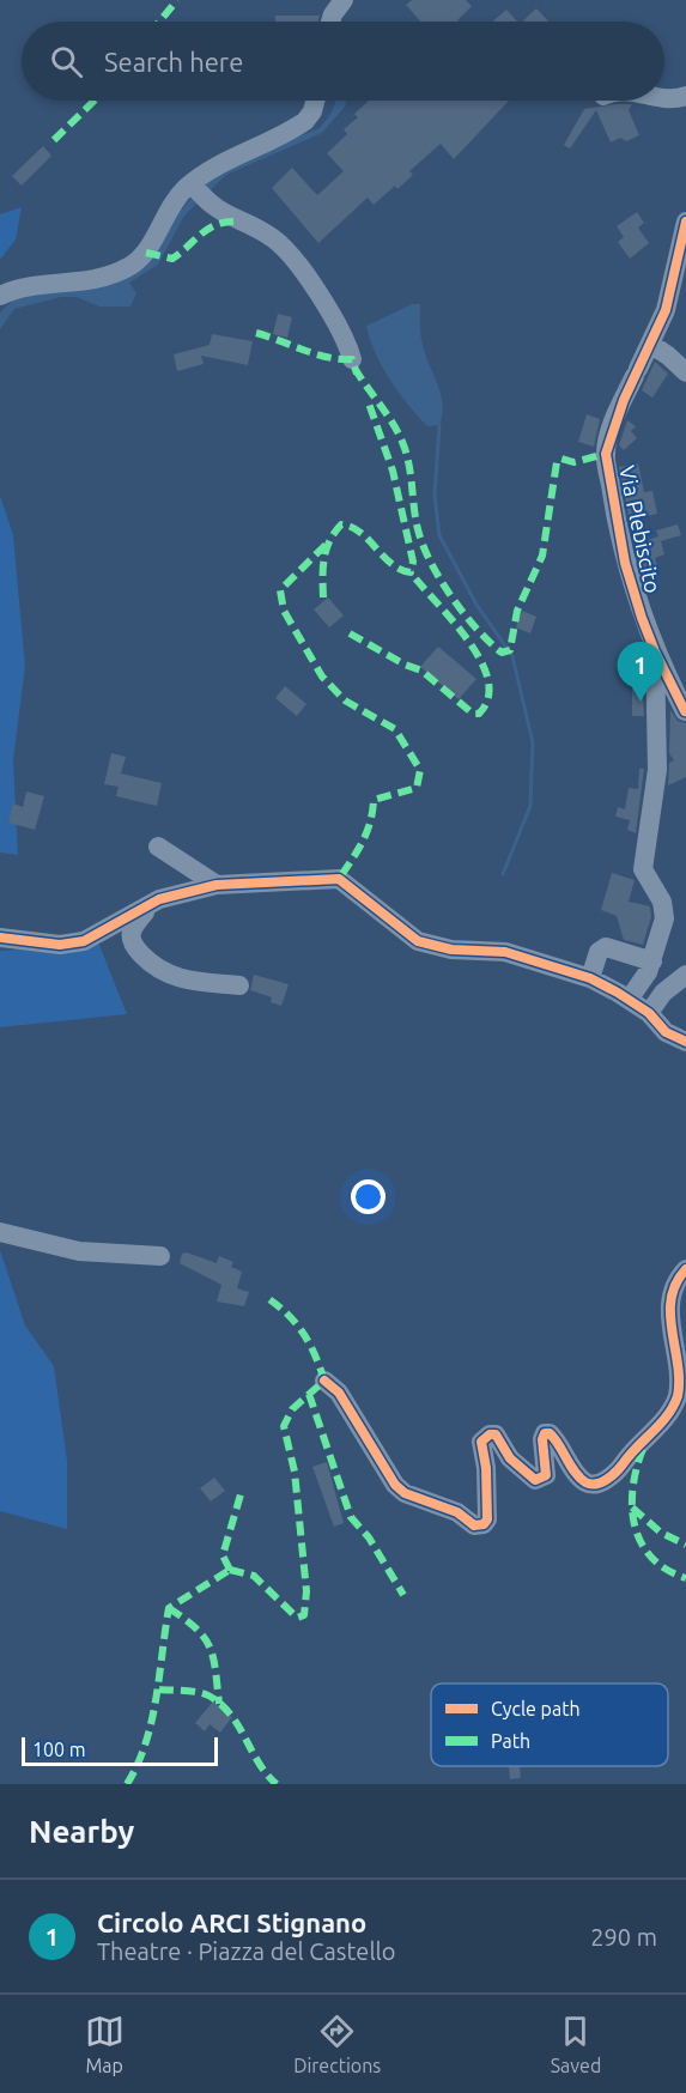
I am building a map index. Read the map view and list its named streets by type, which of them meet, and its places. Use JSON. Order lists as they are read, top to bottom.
{
  "streets": {
    "street": ["Via Plebiscito"]
  },
  "legend": ["Cycle path", "Path"],
  "scale_bar": "100 m",
  "page": {
    "search": "Search here",
    "pins": "1",
    "scale": "100 m",
    "heading": "Nearby",
    "list": [
      {
        "mark": "1",
        "name": "Circolo ARCI Stignano",
        "note": "Theatre · Piazza del Castello",
        "value": "290 m"
      }
    ],
    "nav": ["Map", "Directions", "Saved"]
  }
}
